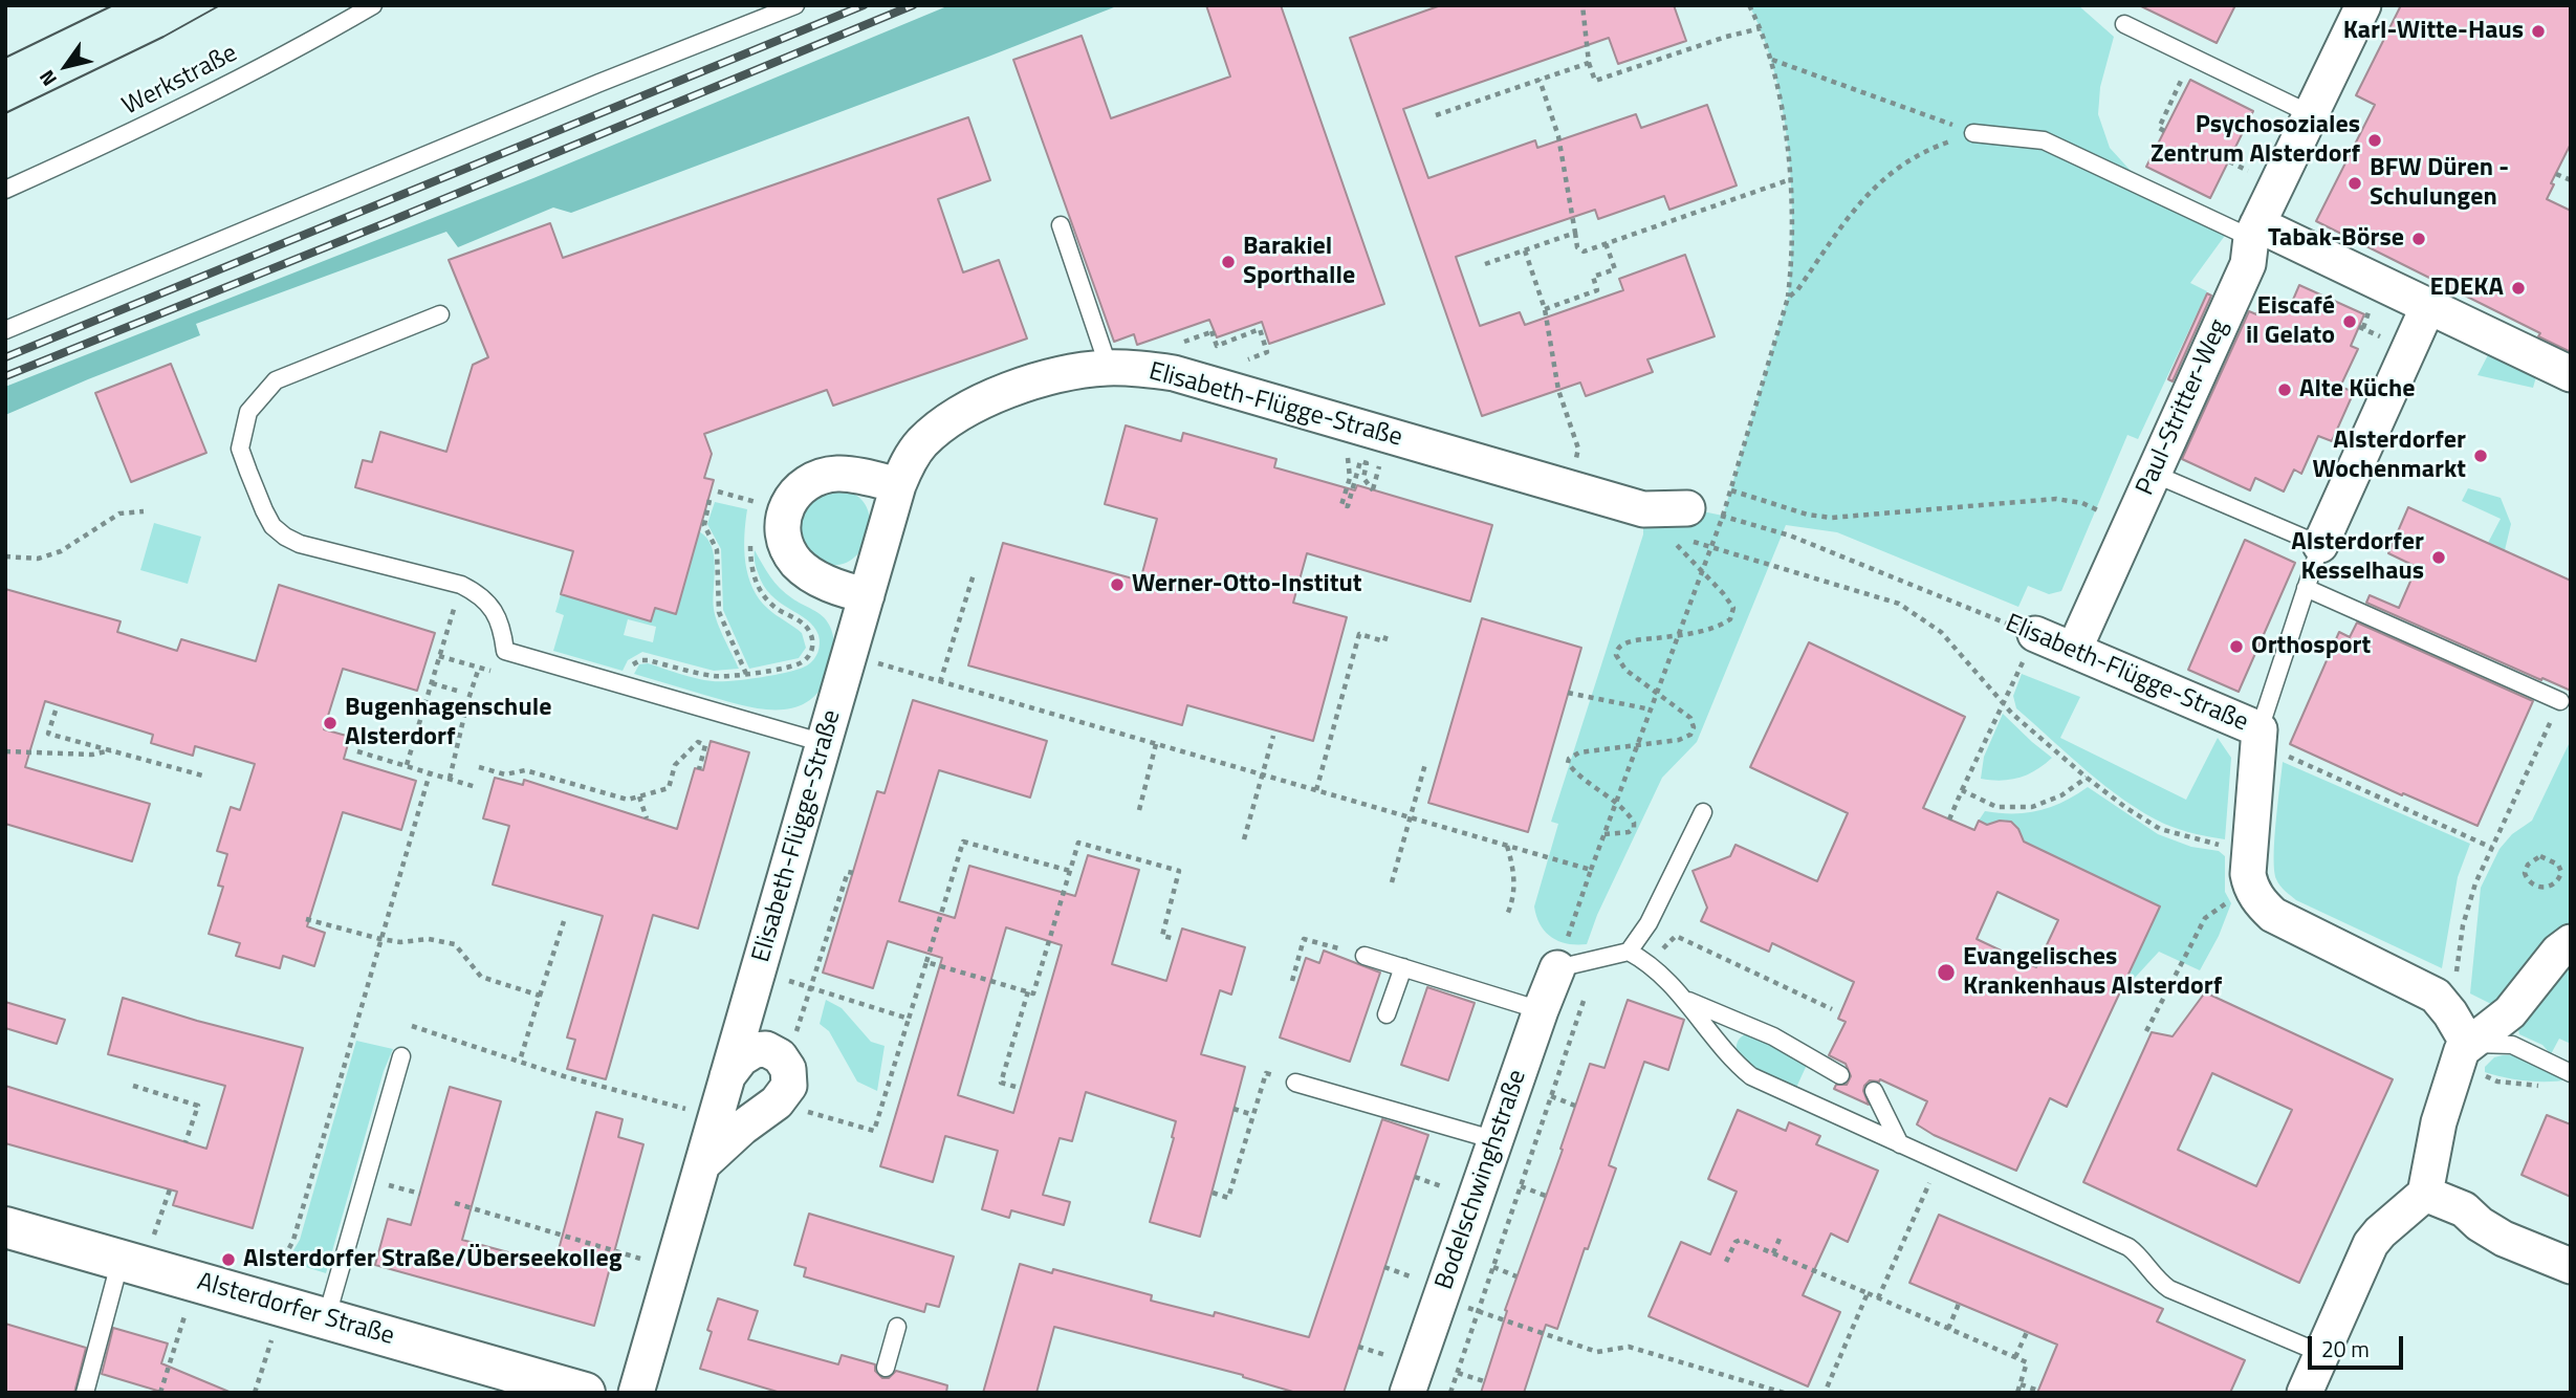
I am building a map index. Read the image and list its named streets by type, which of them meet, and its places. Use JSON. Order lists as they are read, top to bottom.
{
  "streets": {
    "street": [
      "Elisabeth-Flügge-Straße",
      "Paul-Stritter-Weg",
      "Bodelschwinghstraße",
      "Alsterdorfer Straße"
    ],
    "lane": ["Werkstraße"]
  },
  "crossings": [
    ["Elisabeth-Flügge-Straße", "Paul-Stritter-Weg"]
  ],
  "places": [
    "Karl-Witte-Haus",
    "Psychosoziales Zentrum Alsterdorf",
    "BFW Düren - Schulungen",
    "Tabak-Börse",
    "Barakiel Sporthalle",
    "EDEKA",
    "Eiscafé il Gelato",
    "Alte Küche",
    "Alsterdorfer Wochenmarkt",
    "Alsterdorfer Kesselhaus",
    "Werner-Otto-Institut",
    "Orthosport",
    "Bugenhagenschule Alsterdorf",
    "Evangelisches Krankenhaus Alsterdorf",
    "Alsterdorfer Straße/Überseekolleg"
  ],
  "scale_bar": "20 m",
  "north": "bottom left"
}
